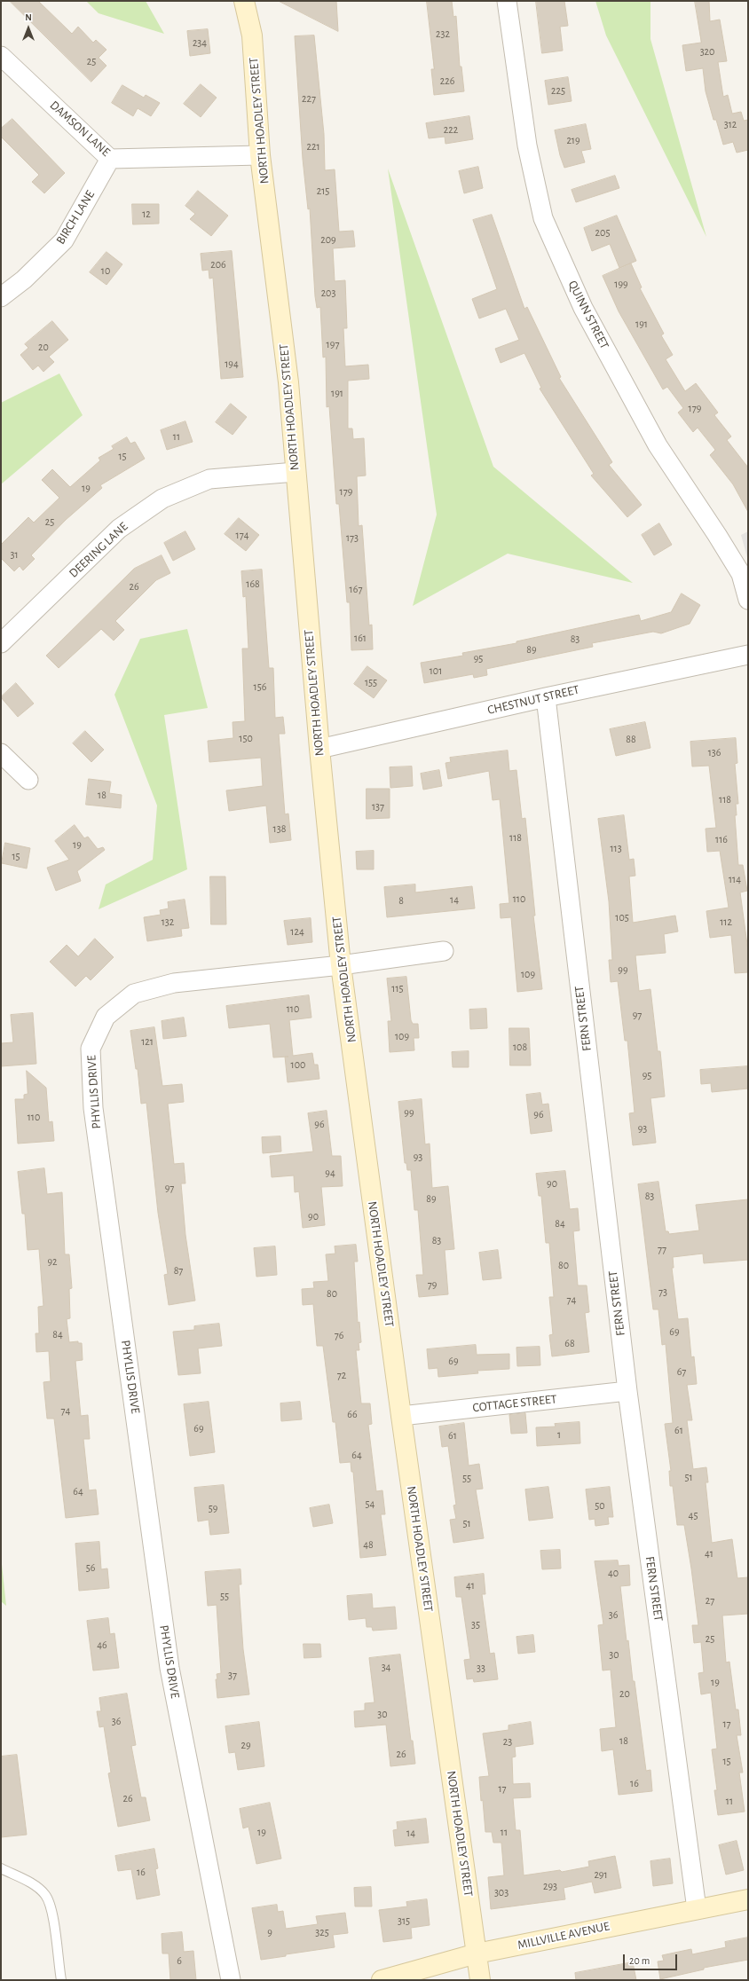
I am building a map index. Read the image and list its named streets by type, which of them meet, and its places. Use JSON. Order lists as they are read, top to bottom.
{
  "streets": {
    "street": [
      "NORTH HOADLEY STREET",
      "DAMSON LANE",
      "BIRCH LANE",
      "QUINN STREET",
      "DEERING LANE",
      "CHESTNUT STREET",
      "FERN STREET",
      "PHYLLIS DRIVE",
      "COTTAGE STREET",
      "MILLVILLE AVENUE"
    ]
  },
  "crossings": [
    ["NORTH HOADLEY STREET", "DAMSON LANE"],
    ["NORTH HOADLEY STREET", "DEERING LANE"],
    ["NORTH HOADLEY STREET", "CHESTNUT STREET"],
    ["NORTH HOADLEY STREET", "PHYLLIS DRIVE"],
    ["NORTH HOADLEY STREET", "COTTAGE STREET"],
    ["NORTH HOADLEY STREET", "MILLVILLE AVENUE"],
    ["DAMSON LANE", "BIRCH LANE"],
    ["CHESTNUT STREET", "FERN STREET"],
    ["FERN STREET", "COTTAGE STREET"],
    ["FERN STREET", "MILLVILLE AVENUE"]
  ],
  "house_numbers": [
    "232",
    "234",
    "320",
    "25",
    "226",
    "225",
    "227",
    "312",
    "222",
    "219",
    "221",
    "215",
    "12",
    "205",
    "209",
    "206",
    "10",
    "199",
    "203",
    "191",
    "197",
    "20",
    "194",
    "191",
    "179",
    "11",
    "15",
    "19",
    "179",
    "25",
    "174",
    "173",
    "31",
    "168",
    "26",
    "167",
    "161",
    "83",
    "89",
    "95",
    "101",
    "155",
    "156",
    "150",
    "88",
    "136",
    "18",
    "118",
    "137",
    "138",
    "118",
    "116",
    "19",
    "113",
    "15",
    "114",
    "110",
    "14",
    "8",
    "105",
    "132",
    "112",
    "124",
    "99",
    "109",
    "115",
    "110",
    "97",
    "109",
    "121",
    "108",
    "100",
    "95",
    "99",
    "96",
    "110",
    "96",
    "93",
    "93",
    "94",
    "90",
    "97",
    "83",
    "89",
    "90",
    "84",
    "83",
    "77",
    "92",
    "80",
    "87",
    "79",
    "73",
    "80",
    "74",
    "69",
    "84",
    "76",
    "68",
    "69",
    "67",
    "72",
    "74",
    "66",
    "69",
    "61",
    "1",
    "61",
    "64",
    "51",
    "55",
    "64",
    "54",
    "50",
    "59",
    "45",
    "51",
    "48",
    "41",
    "56",
    "40",
    "41",
    "55",
    "27",
    "36",
    "35",
    "25",
    "46",
    "30",
    "34",
    "33",
    "37",
    "19",
    "20",
    "30",
    "36",
    "17",
    "18",
    "23",
    "29",
    "26",
    "15",
    "16",
    "17",
    "26",
    "11",
    "19",
    "11",
    "14",
    "16",
    "291",
    "293",
    "303",
    "315",
    "9",
    "325",
    "6"
  ],
  "scale_bar": "20 m",
  "north": "top"
}
